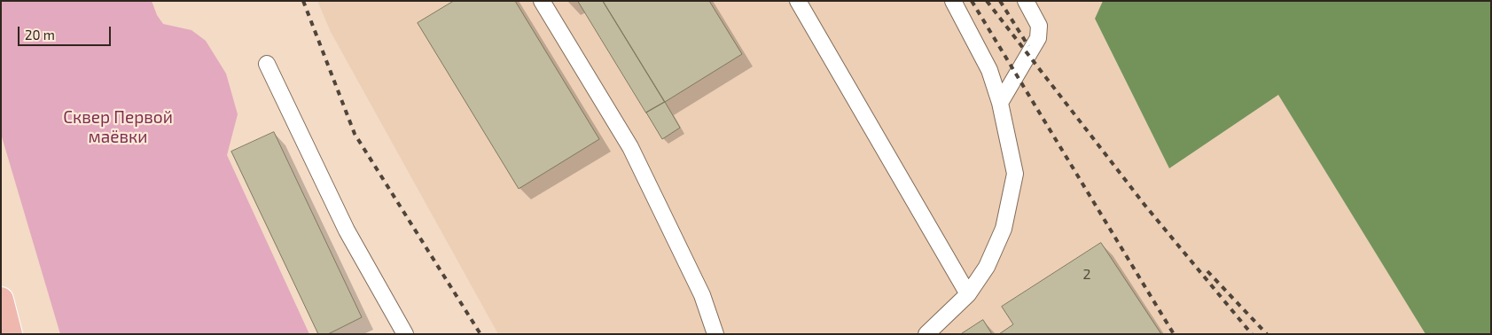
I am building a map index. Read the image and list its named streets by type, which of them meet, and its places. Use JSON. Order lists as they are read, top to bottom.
{
  "parks": ["Сквер Первой маёвки"],
  "house_numbers": ["2"],
  "scale_bar": "20 m"
}
